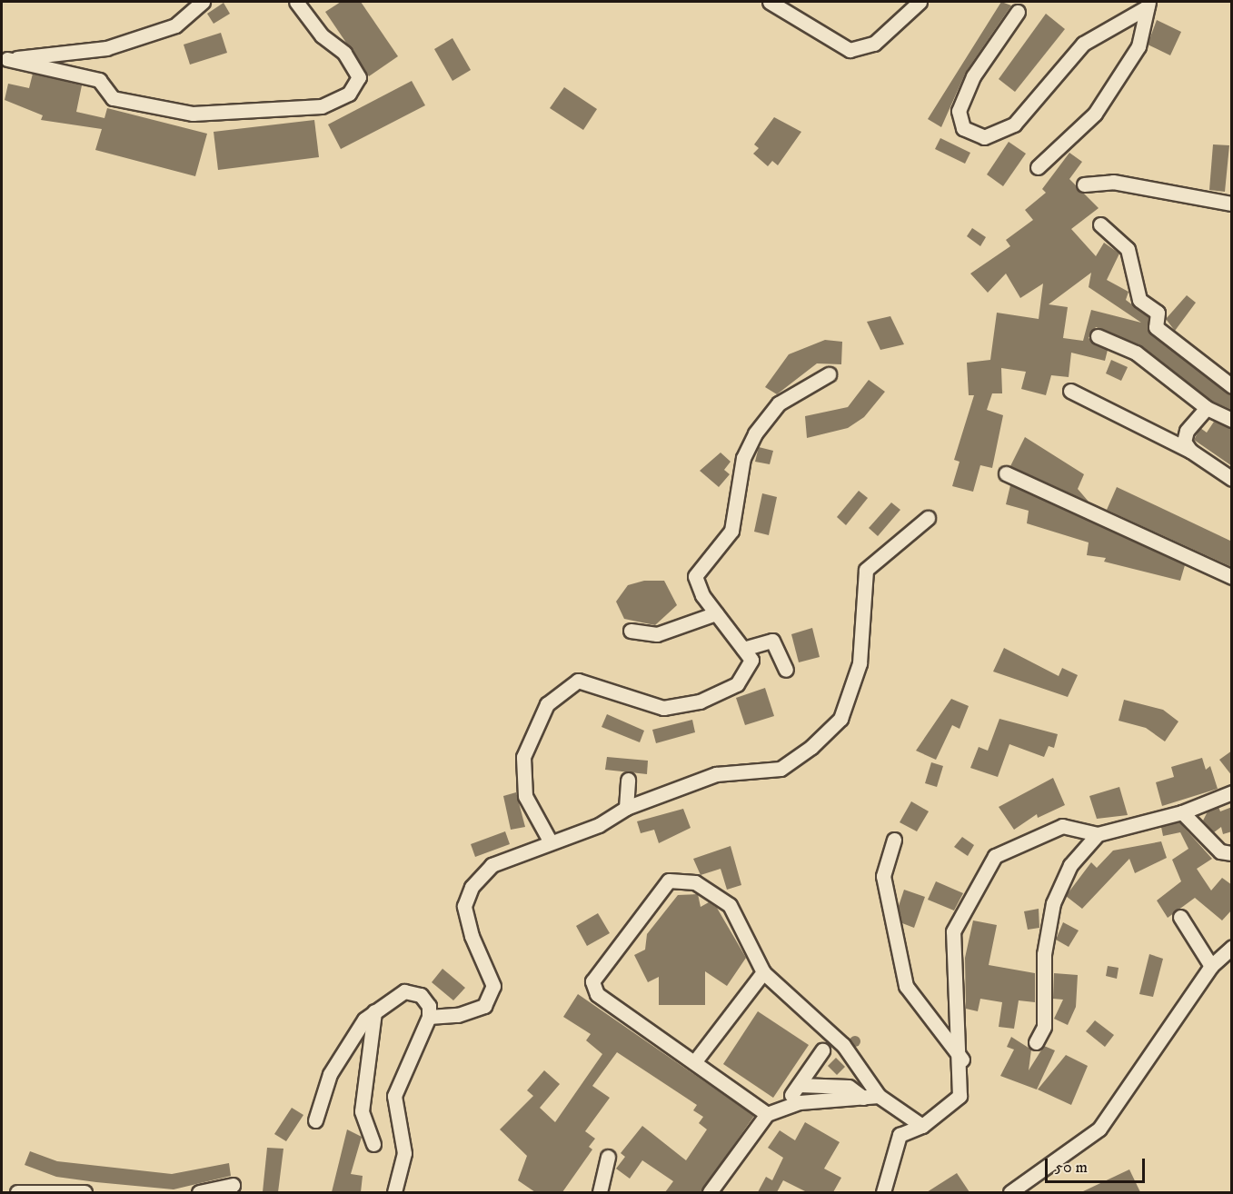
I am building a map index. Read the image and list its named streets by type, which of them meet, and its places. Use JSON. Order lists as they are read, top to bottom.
{
  "scale_bar": "50 m"
}
